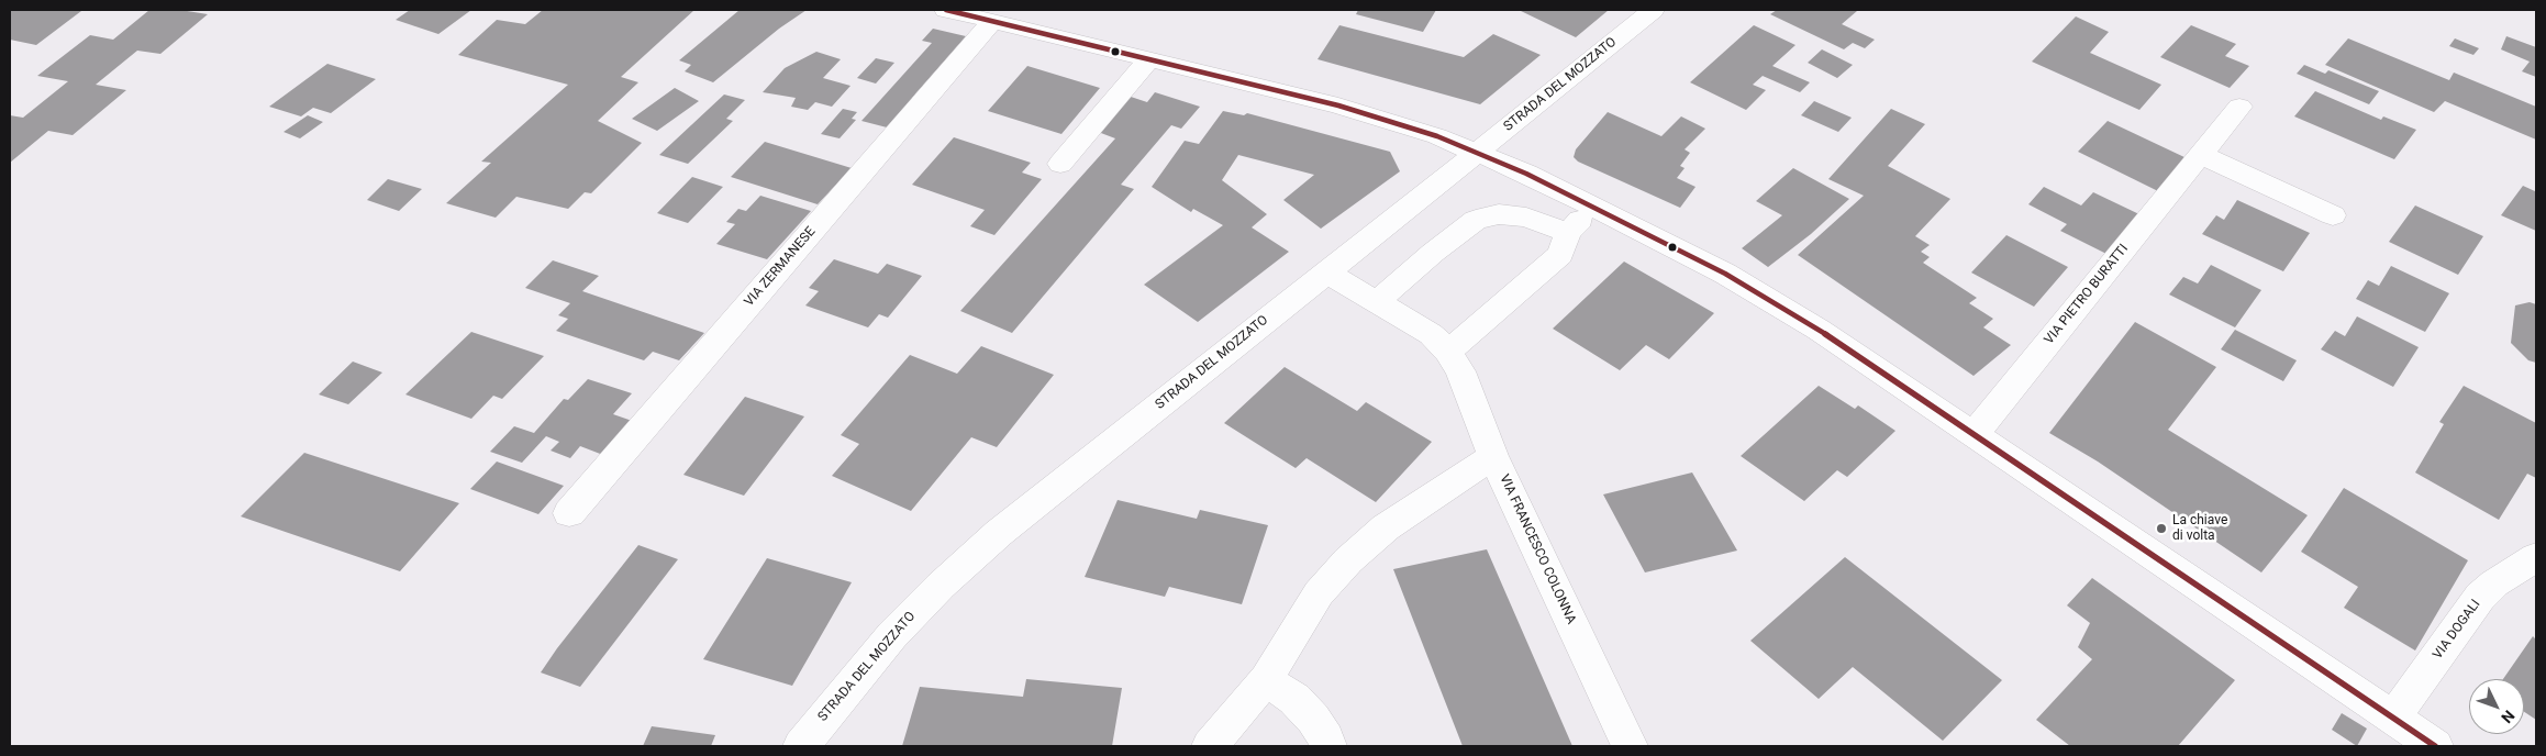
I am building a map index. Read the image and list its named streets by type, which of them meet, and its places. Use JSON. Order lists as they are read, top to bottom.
{
  "streets": {
    "street": [
      "STRADA DEL MOZZATO",
      "VIA ZERMANESE",
      "VIA PIETRO BURATTI",
      "VIA FRANCESCO COLONNA",
      "VIA DOGALI"
    ]
  },
  "crossings": [
    ["STRADA DEL MOZZATO", "VIA FRANCESCO COLONNA"]
  ],
  "places": ["La chiave di volta"],
  "north": "bottom right"
}
